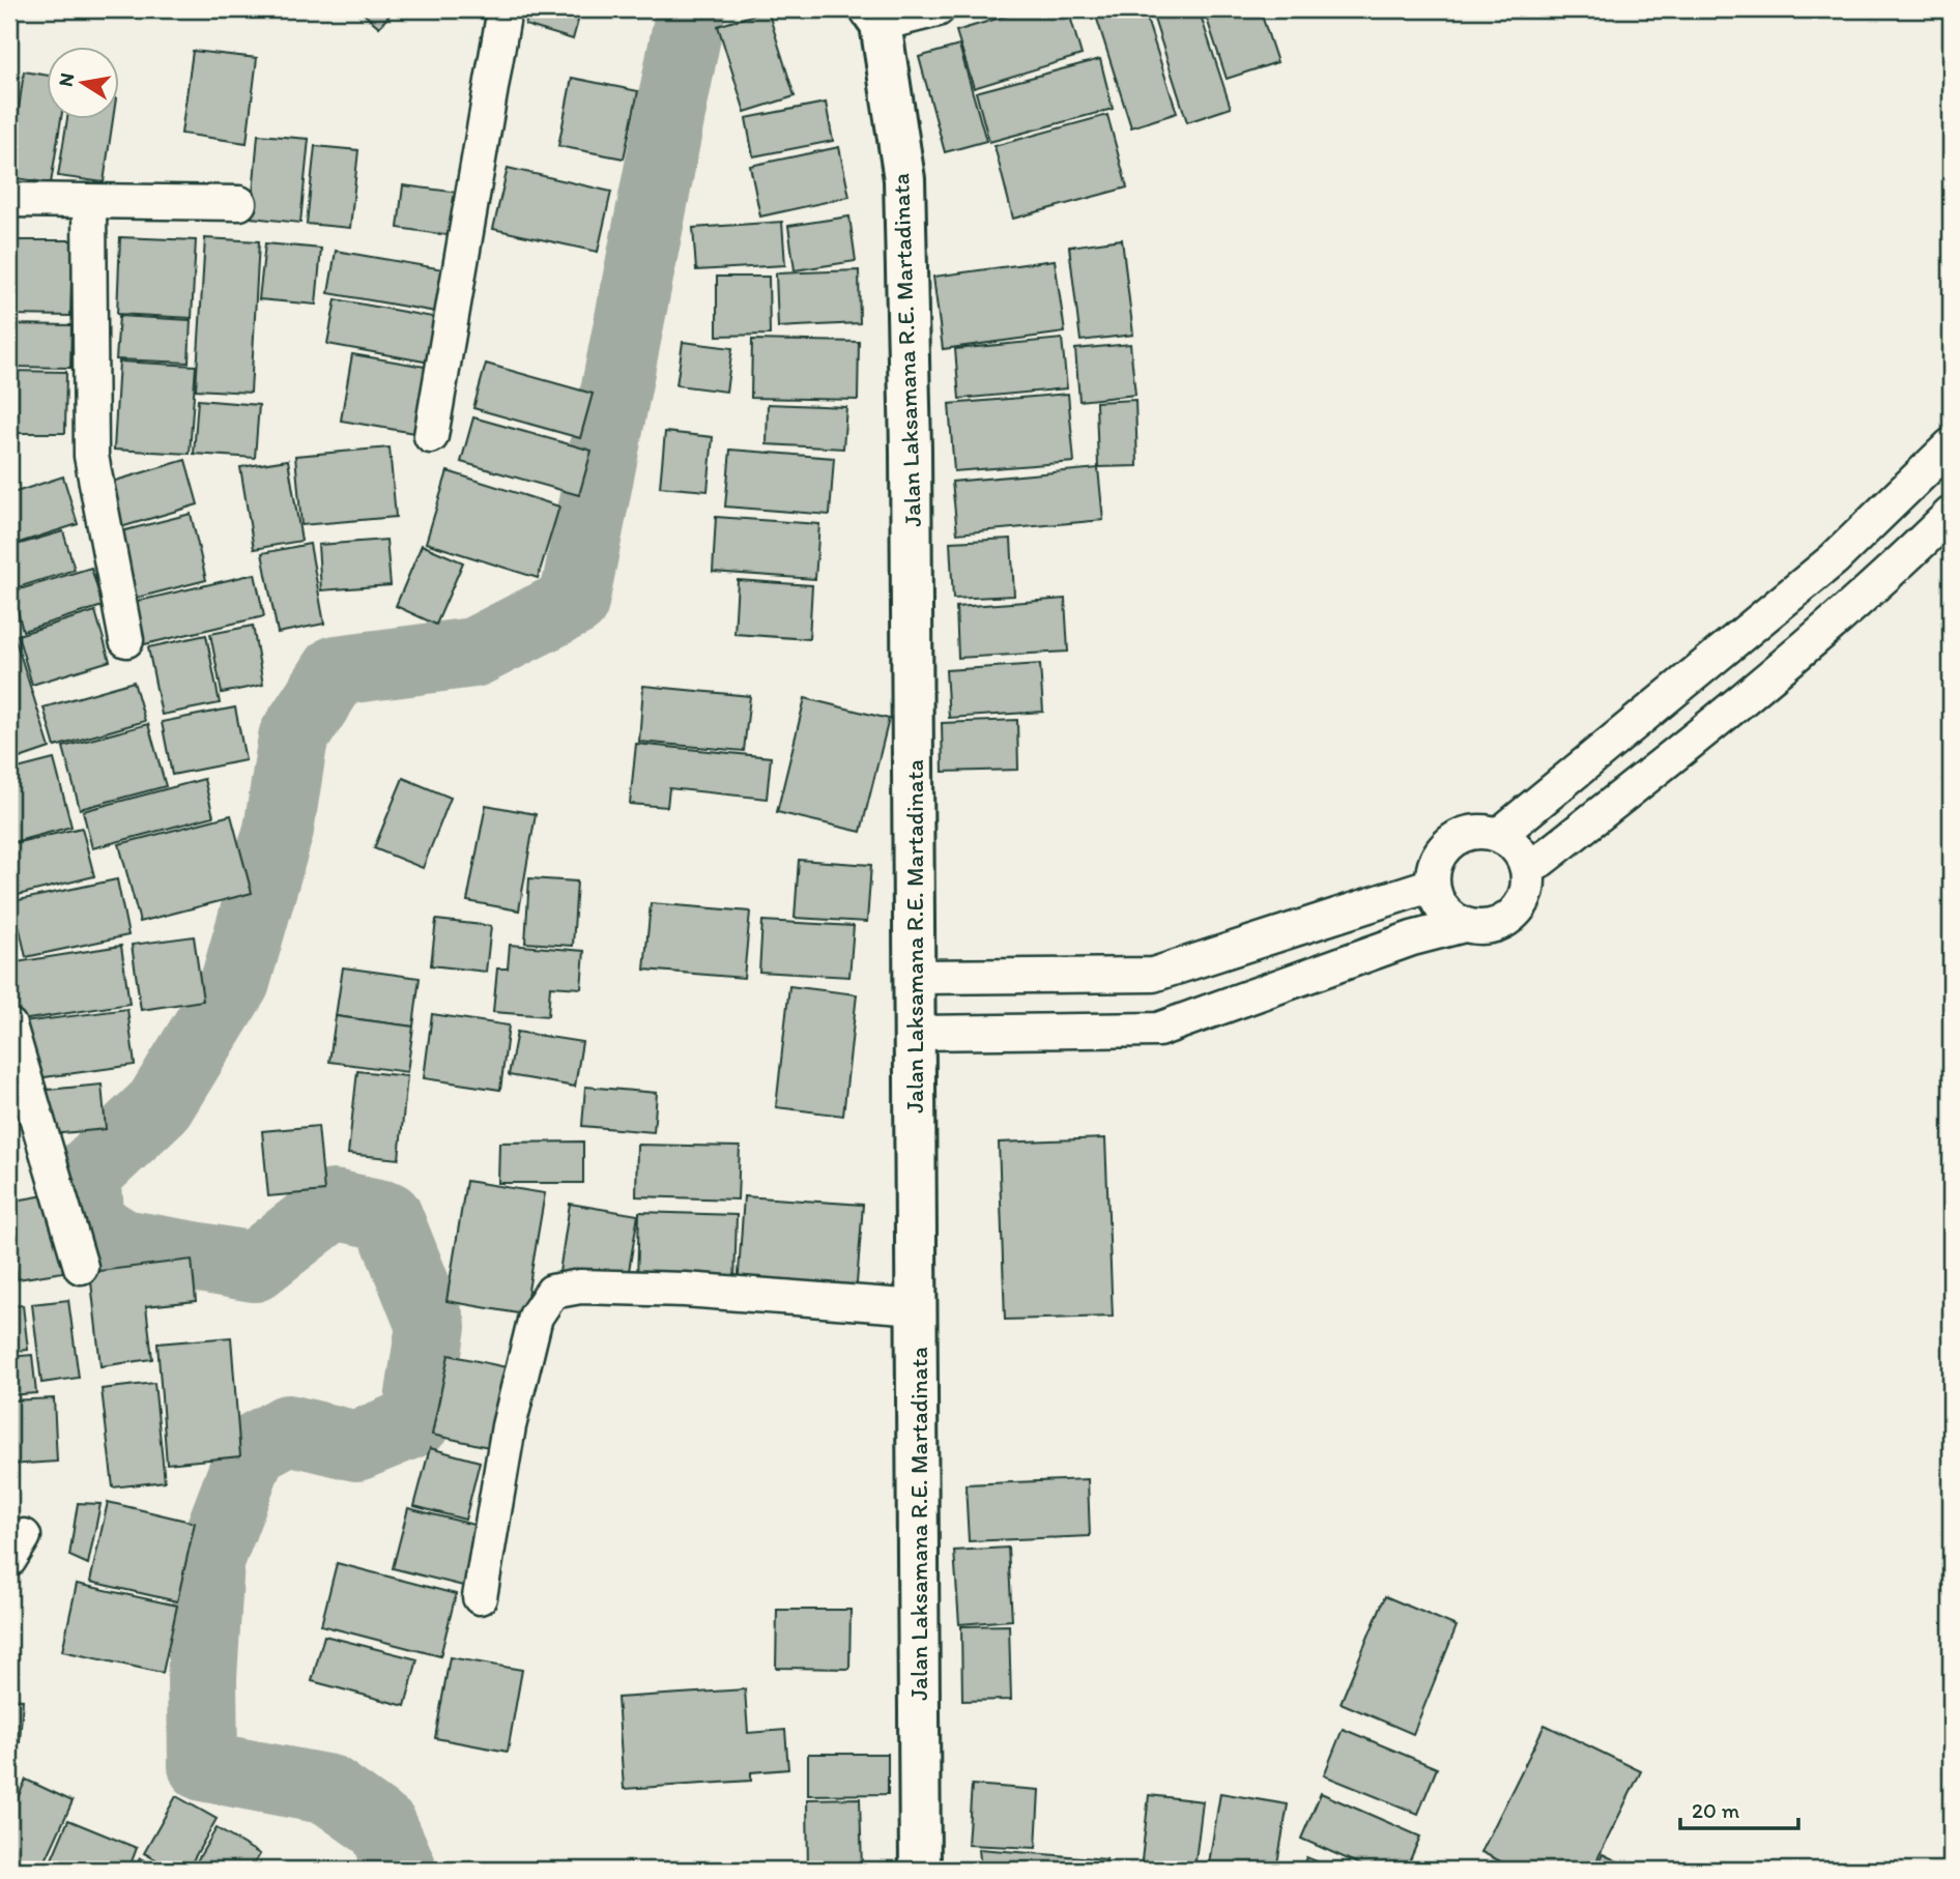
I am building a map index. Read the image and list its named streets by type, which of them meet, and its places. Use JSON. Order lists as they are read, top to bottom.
{
  "streets": {
    "main road": ["Jalan Laksamana R.E. Martadinata"]
  },
  "scale_bar": "20 m",
  "north": "left"
}
